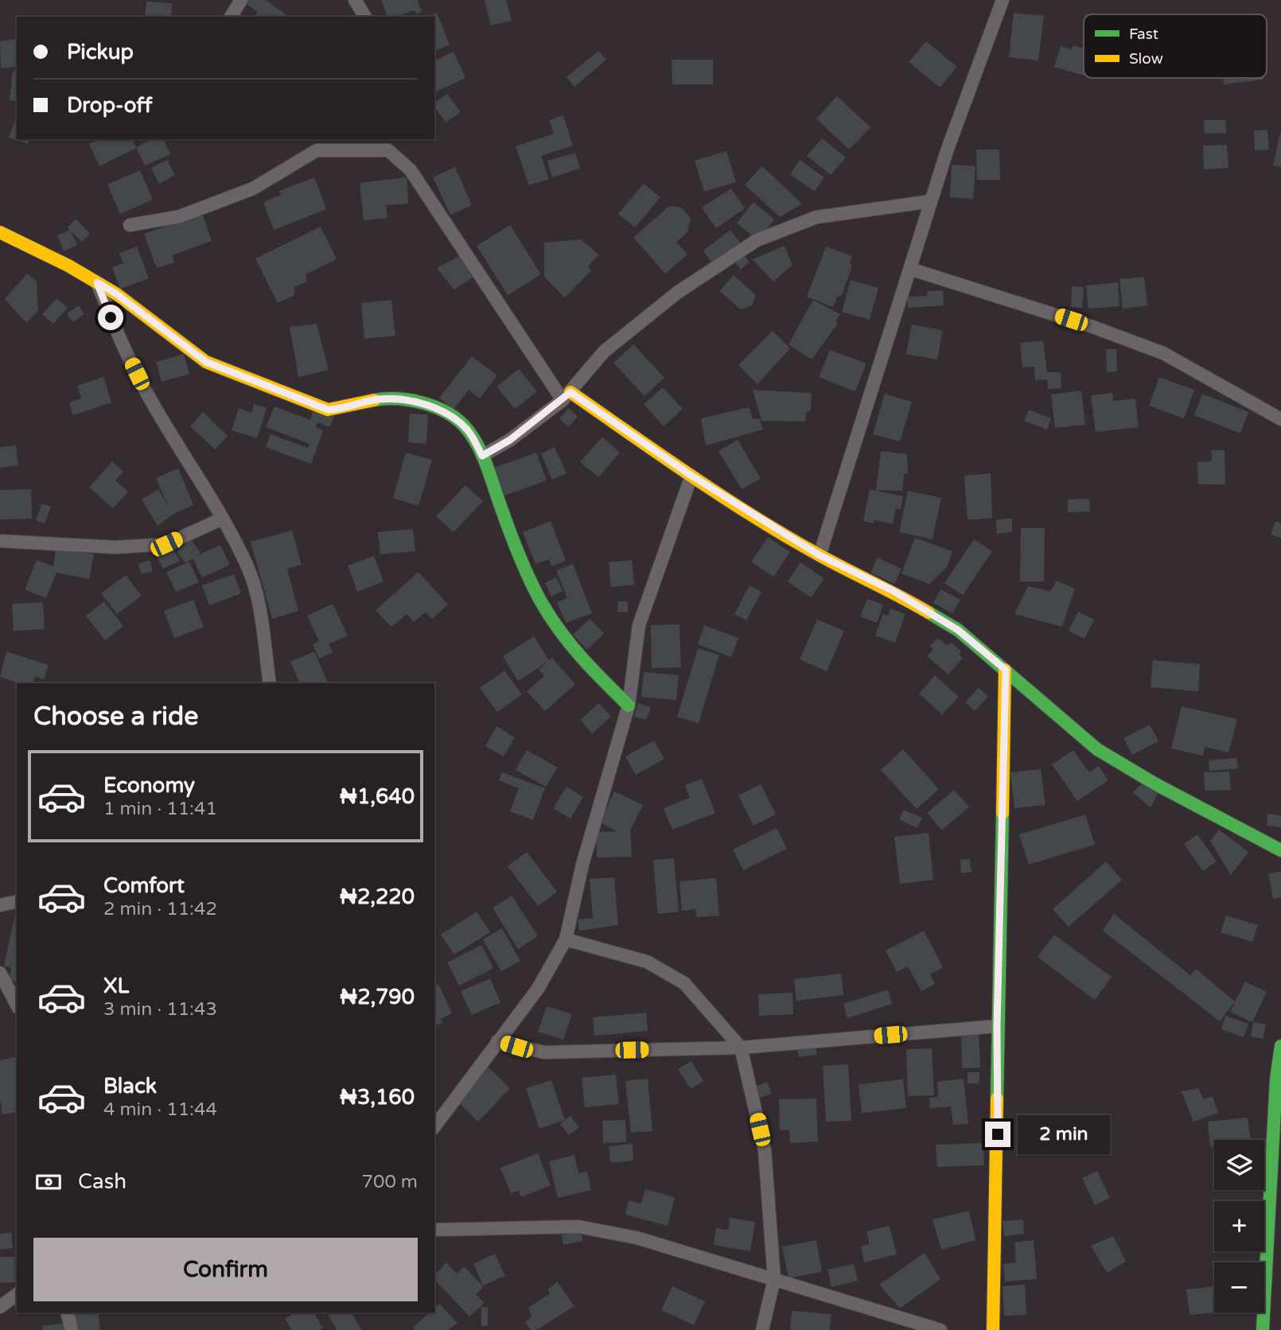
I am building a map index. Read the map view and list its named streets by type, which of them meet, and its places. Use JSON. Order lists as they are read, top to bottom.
{
  "legend": ["Fast", "Slow"],
  "page": {
    "banner": ["Pickup", "Drop-off"],
    "heading": "Choose a ride",
    "list": [
      {
        "name": "Economy",
        "note": "1 min · 11:41",
        "value": "₦1,640"
      },
      {
        "name": "Comfort",
        "note": "2 min · 11:42",
        "value": "₦2,220"
      },
      {
        "name": "XL",
        "note": "3 min · 11:43",
        "value": "₦2,790"
      },
      {
        "name": "Black",
        "note": "4 min · 11:44",
        "value": "₦3,160"
      }
    ],
    "bubble": "2 min",
    "map_buttons": ["+", "−"],
    "pay": ["Cash", "700 m"],
    "buttons": "Confirm"
  }
}
